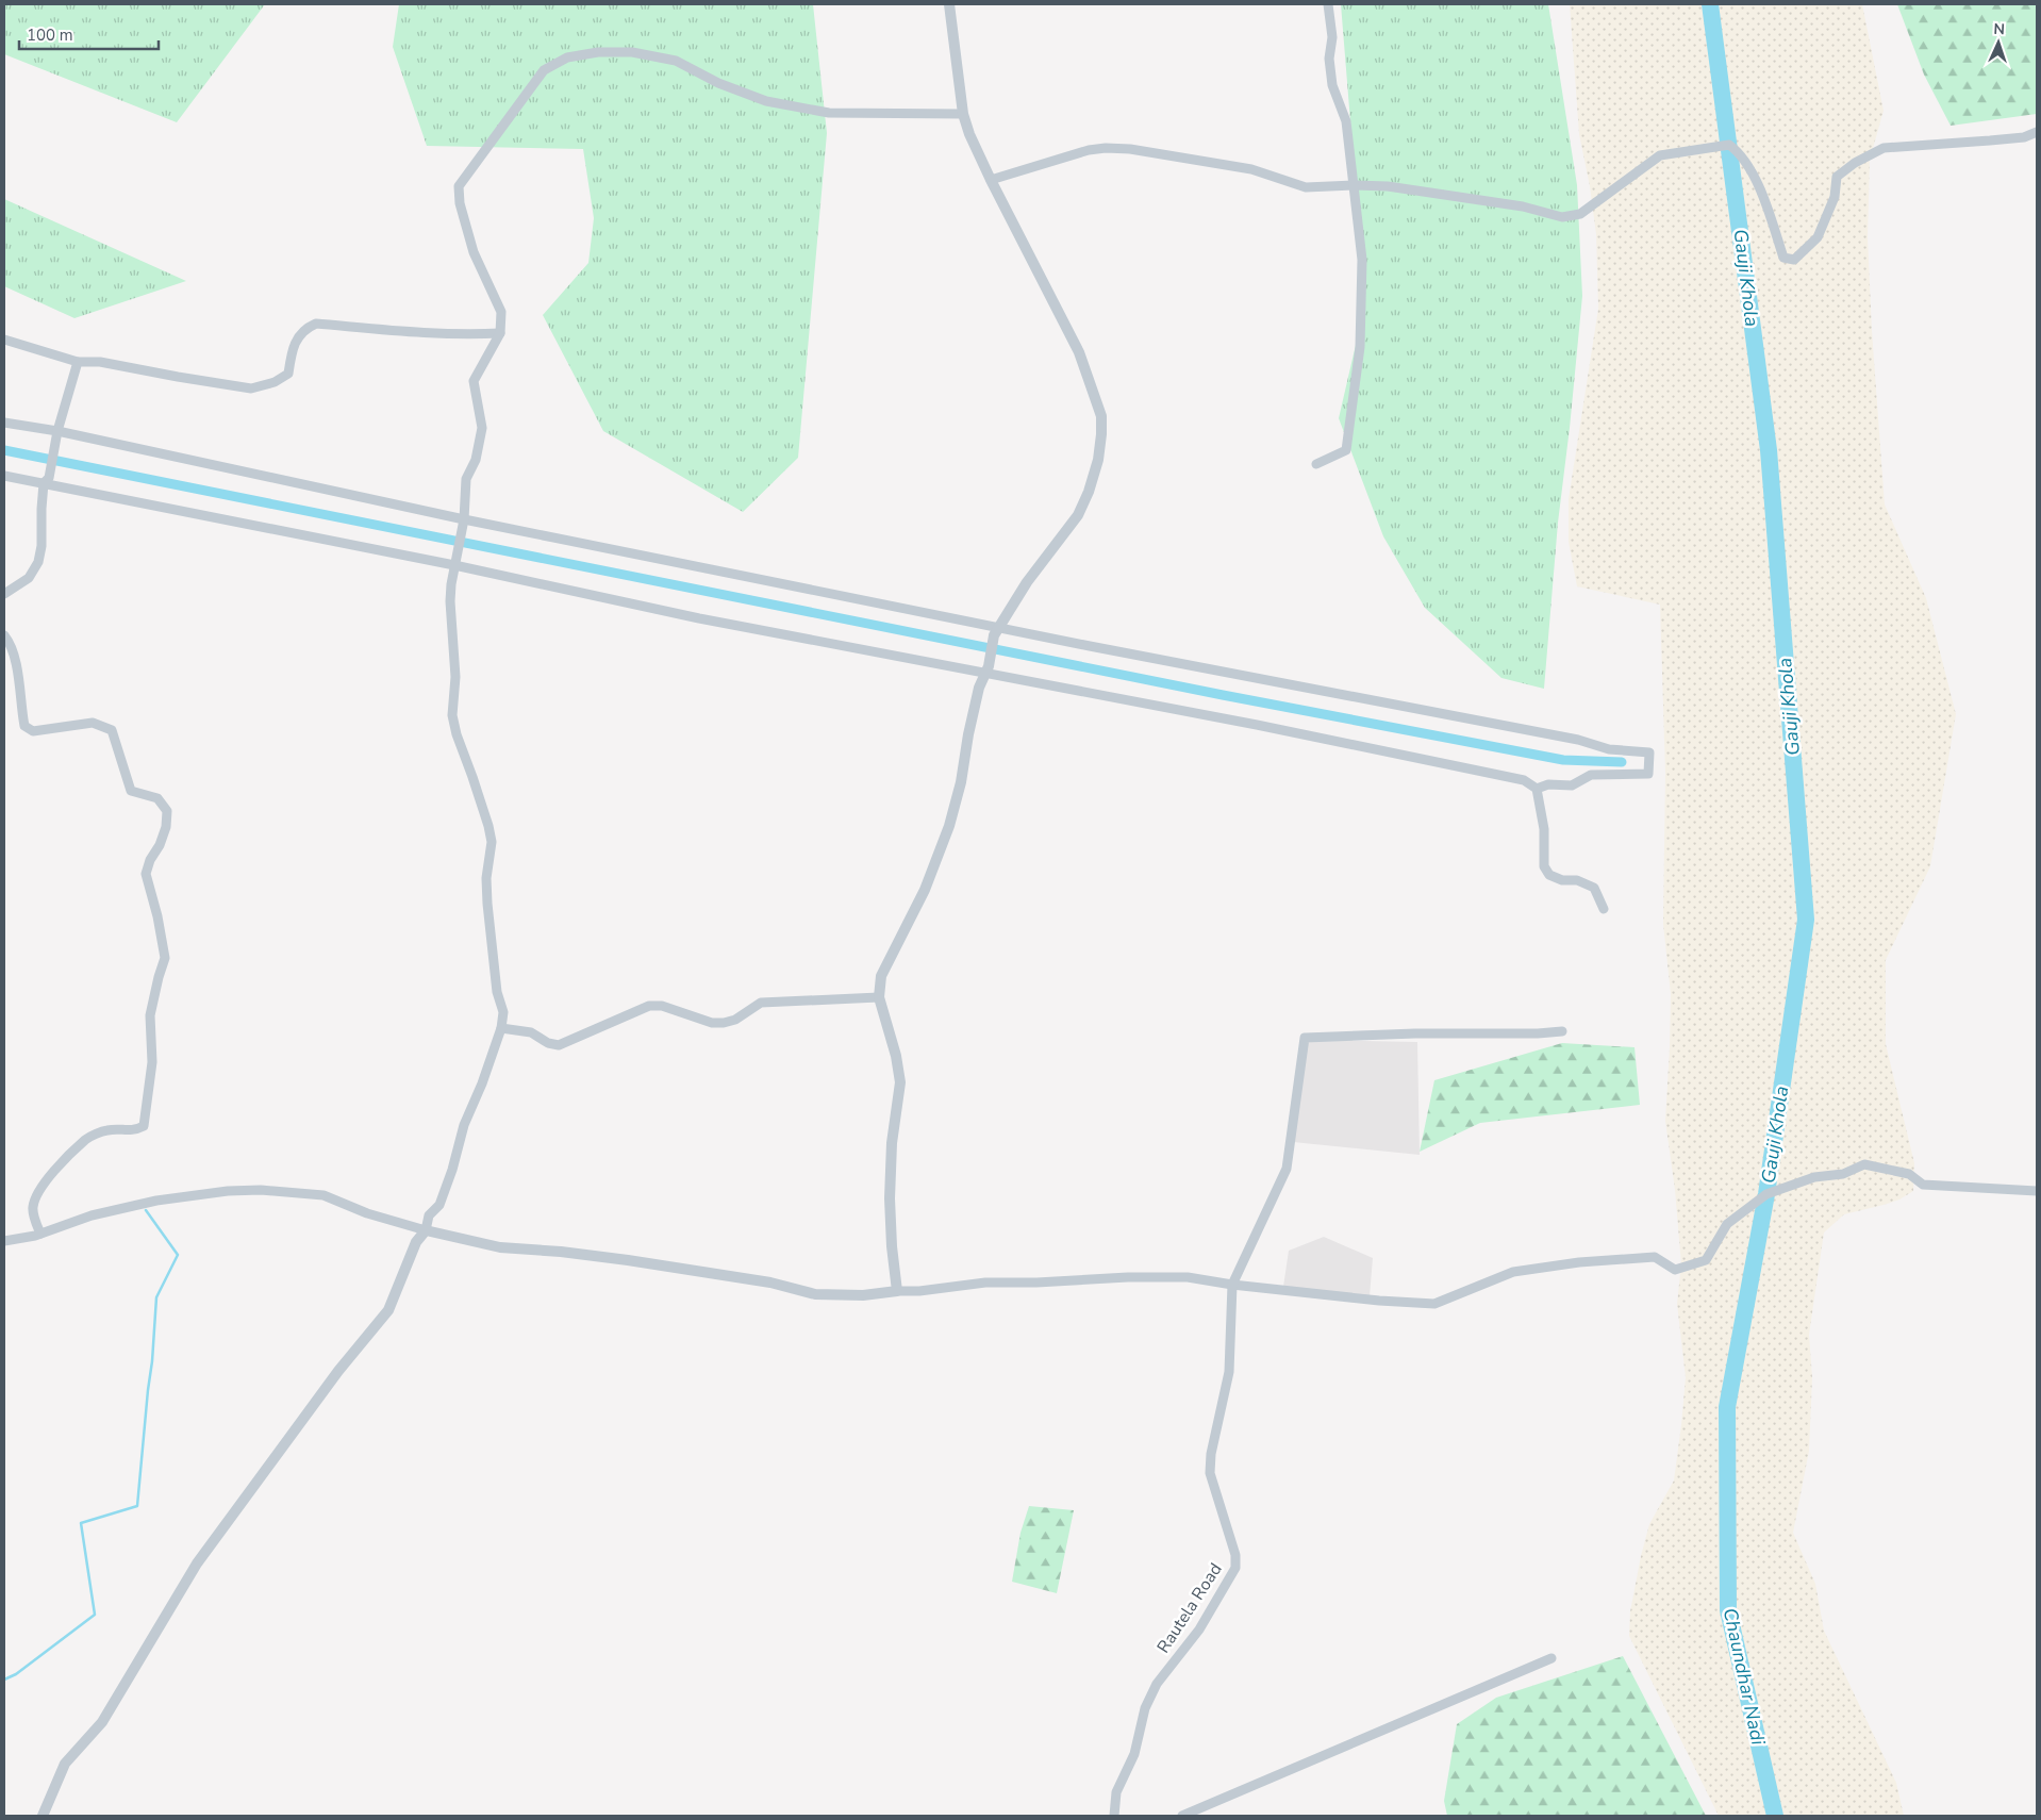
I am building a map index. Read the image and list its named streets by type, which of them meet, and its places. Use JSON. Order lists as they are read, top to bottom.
{
  "streets": {
    "street": ["Rautela Road"]
  },
  "water": ["Gauji Khola", "Chaundhar Nadi"],
  "scale_bar": "100 m",
  "north": "top"
}
